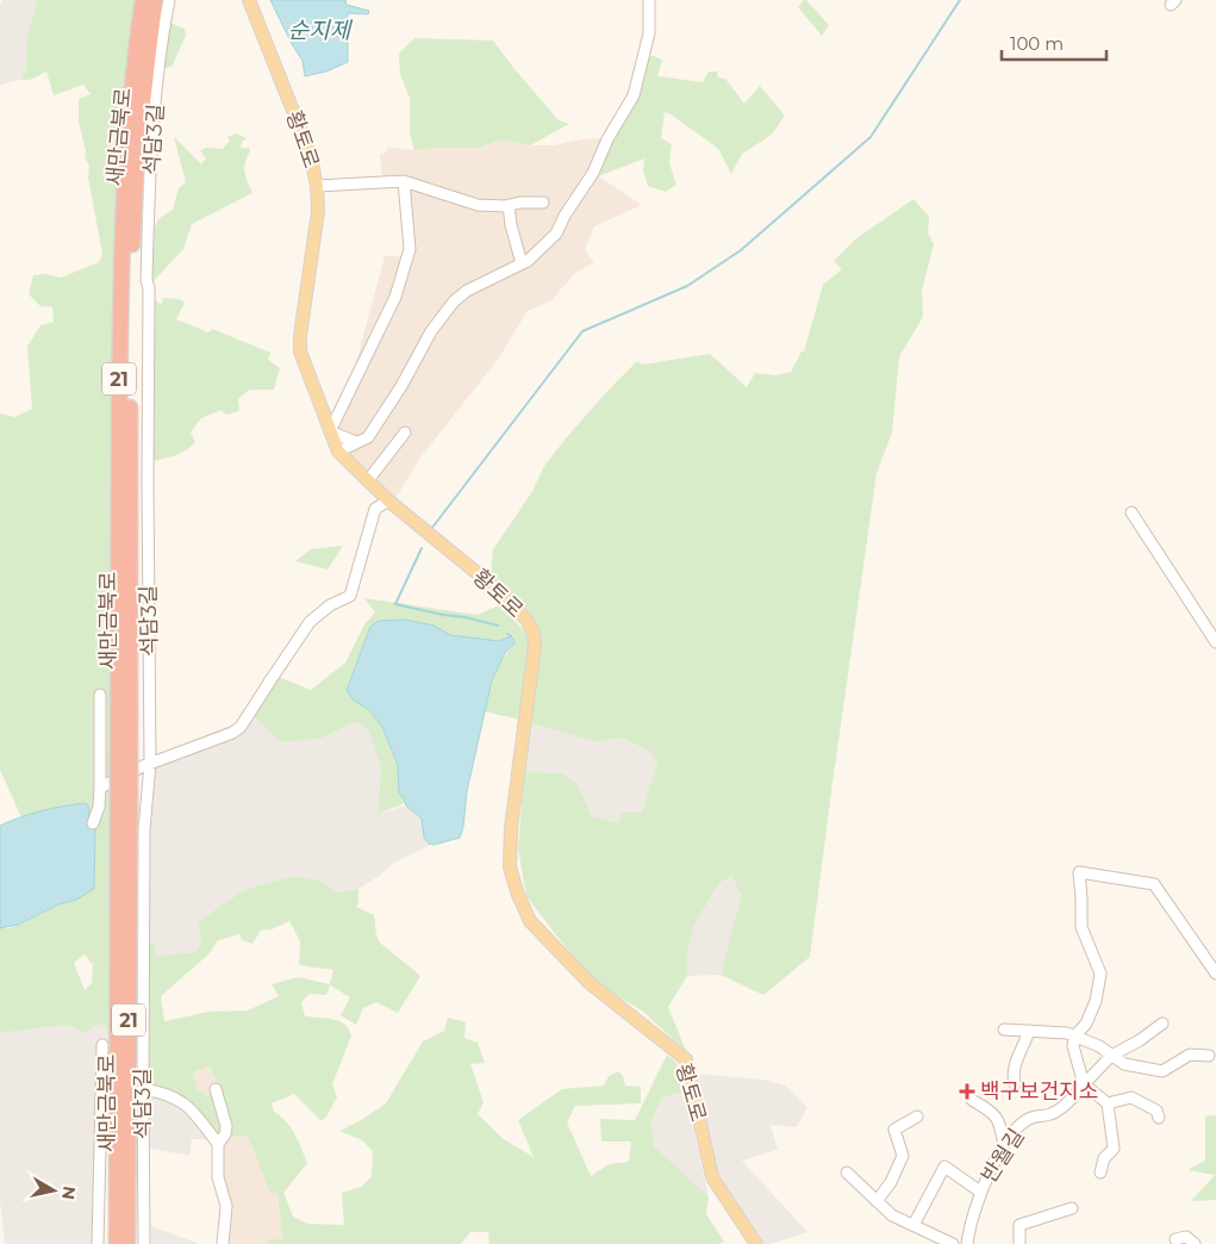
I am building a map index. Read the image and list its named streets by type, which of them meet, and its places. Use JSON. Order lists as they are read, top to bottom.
{
  "streets": {
    "highway": ["새만금북로", "21"],
    "main road": ["황토로"],
    "street": ["석담3길", "반월길"]
  },
  "water": ["순지제"],
  "places": {
    "health": ["백구보건지소"]
  },
  "scale_bar": "100 m",
  "north": "right"
}
